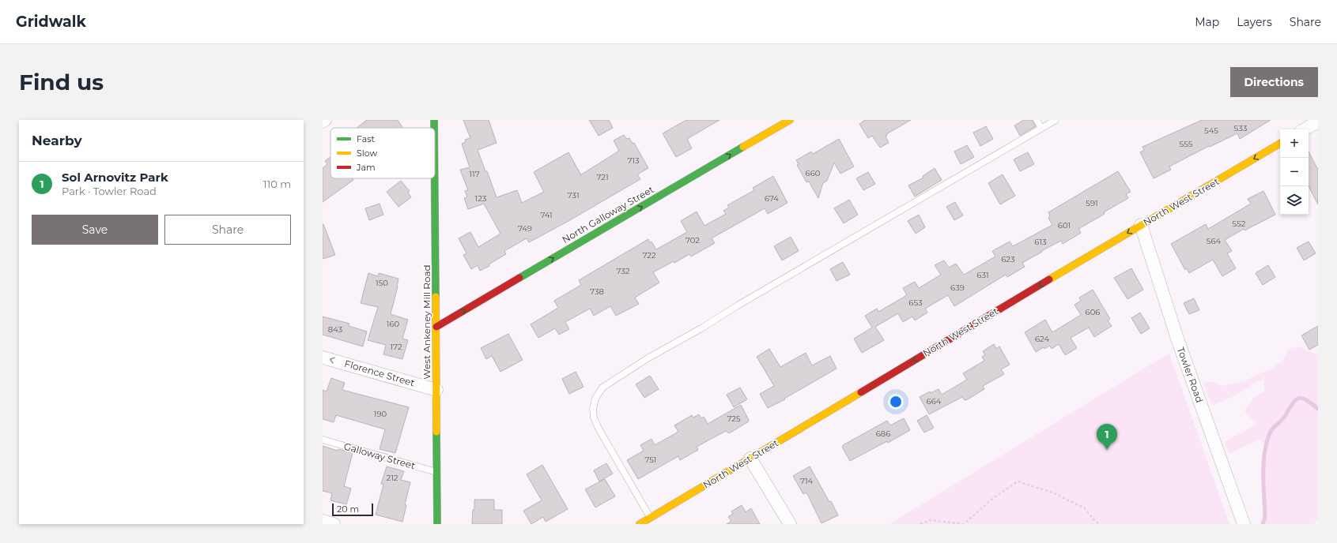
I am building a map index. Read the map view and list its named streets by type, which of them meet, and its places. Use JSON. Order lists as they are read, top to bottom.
{
  "streets": {
    "street": [
      "North West Street",
      "North Galloway Street",
      "West Ankeney Mill Road",
      "Florence Street",
      "Towler Road"
    ],
    "lane": ["Galloway Street"]
  },
  "crossings": [
    ["North West Street", "Towler Road"],
    ["North Galloway Street", "West Ankeney Mill Road"],
    ["West Ankeney Mill Road", "Florence Street"],
    ["West Ankeney Mill Road", "Galloway Street"]
  ],
  "one_way": ["North West Street", "North Galloway Street", "Florence Street"],
  "house_numbers": [
    "533",
    "545",
    "555",
    "713",
    "660",
    "117",
    "721",
    "731",
    "123",
    "674",
    "591",
    "741",
    "552",
    "601",
    "749",
    "702",
    "564",
    "613",
    "722",
    "623",
    "732",
    "631",
    "150",
    "639",
    "738",
    "653",
    "606",
    "160",
    "843",
    "624",
    "172",
    "664",
    "190",
    "725",
    "686",
    "751",
    "212",
    "714"
  ],
  "legend": ["Fast", "Slow", "Jam"],
  "scale_bar": "20 m",
  "page": {
    "header": "Gridwalk",
    "nav": ["Map", "Layers", "Share"],
    "buttons": [
      "Directions",
      ["Save", "Share"]
    ],
    "title": "Find us",
    "heading": "Nearby",
    "map_buttons": ["+", "−"],
    "list": [
      {
        "mark": "1",
        "name": "Sol Arnovitz Park",
        "note": "Park · Towler Road",
        "value": "110 m"
      }
    ],
    "pins": "1",
    "scale": "20 m"
  }
}
